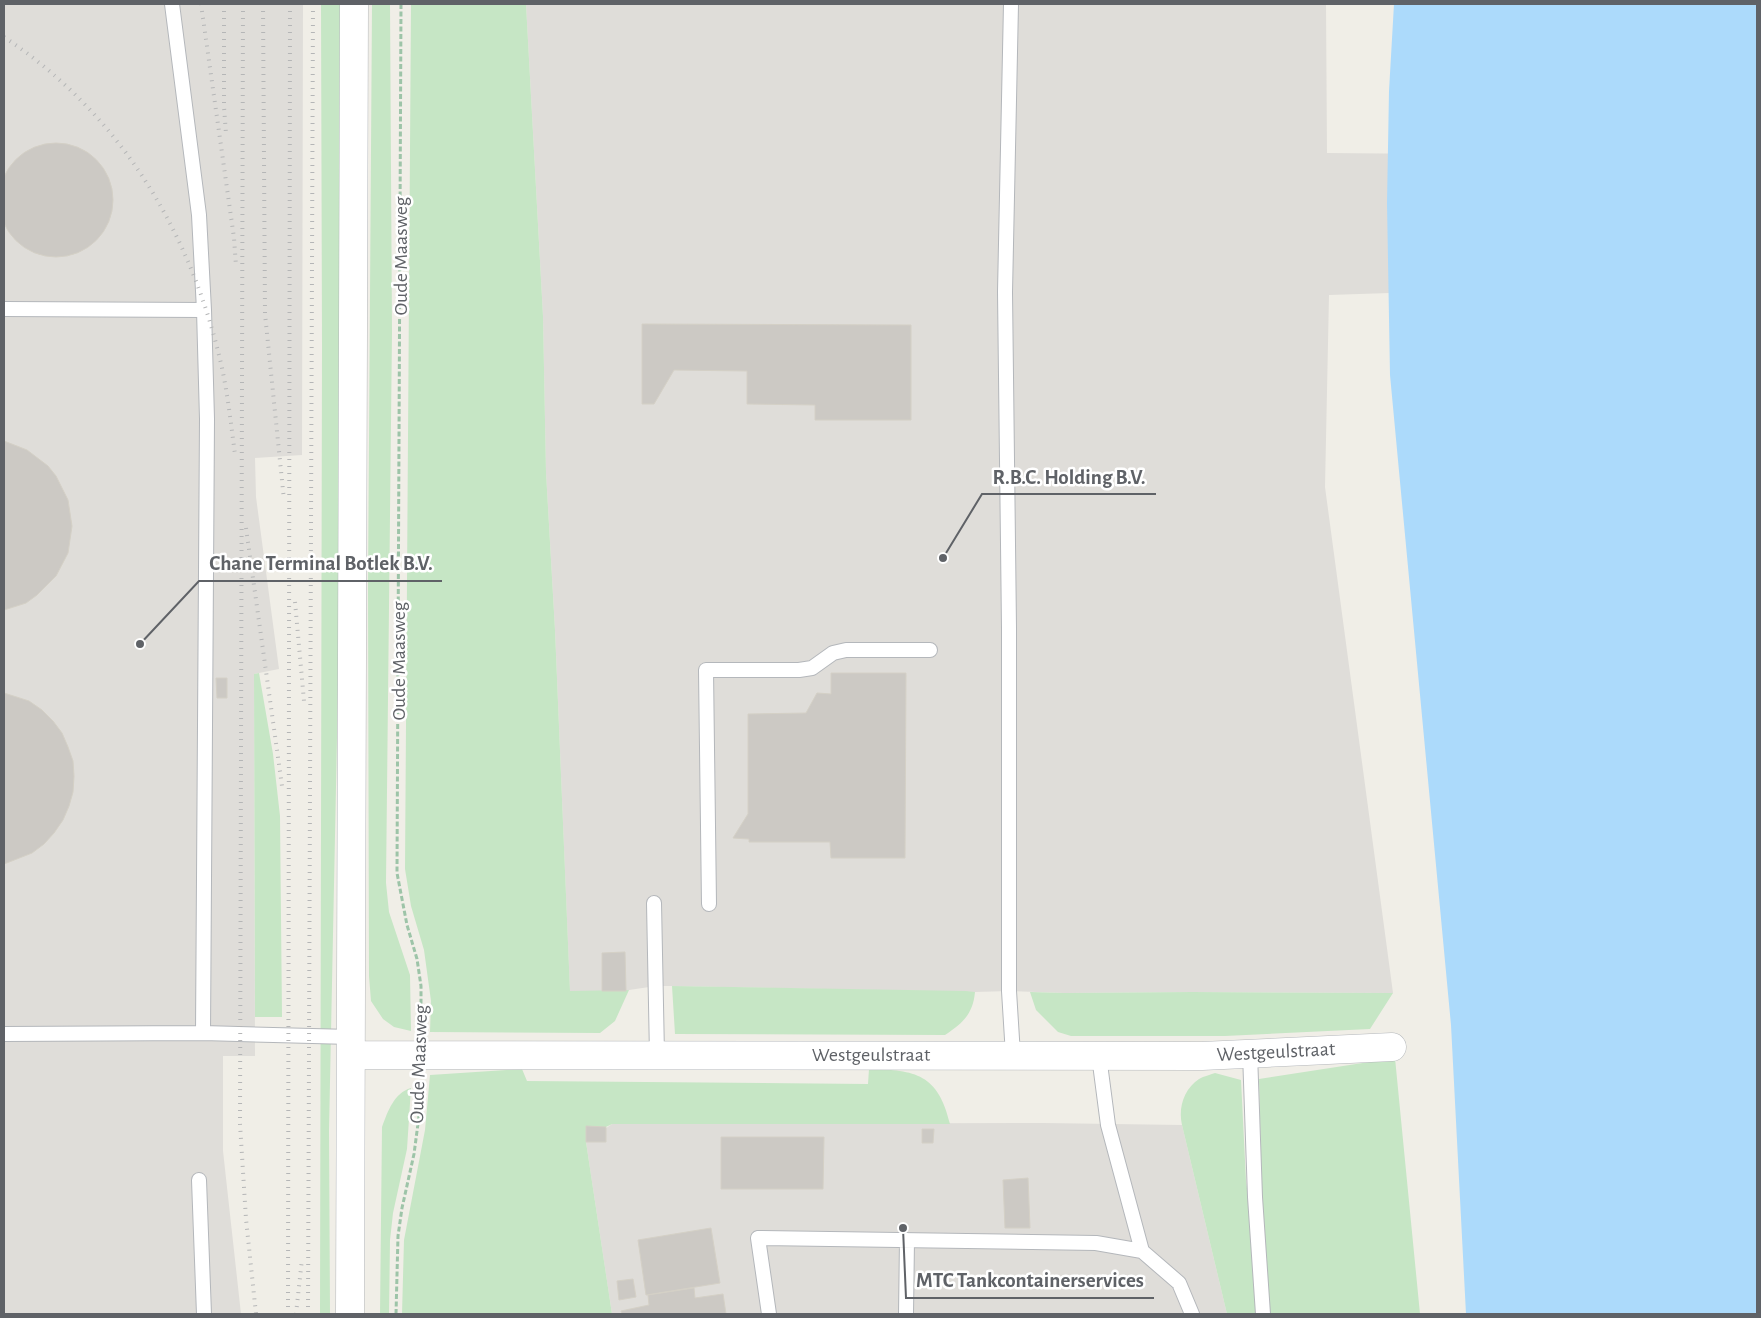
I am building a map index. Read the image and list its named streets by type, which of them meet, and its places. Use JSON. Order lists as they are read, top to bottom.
{
  "streets": {
    "street": ["Westgeulstraat"],
    "path": ["Oude Maasweg"]
  },
  "crossings": [
    ["Oude Maasweg", "Westgeulstraat"]
  ],
  "places": ["R.B.C. Holding B.V.", "Chane Terminal Botlek B.V.", "MTC Tankcontainerservices"]
}
